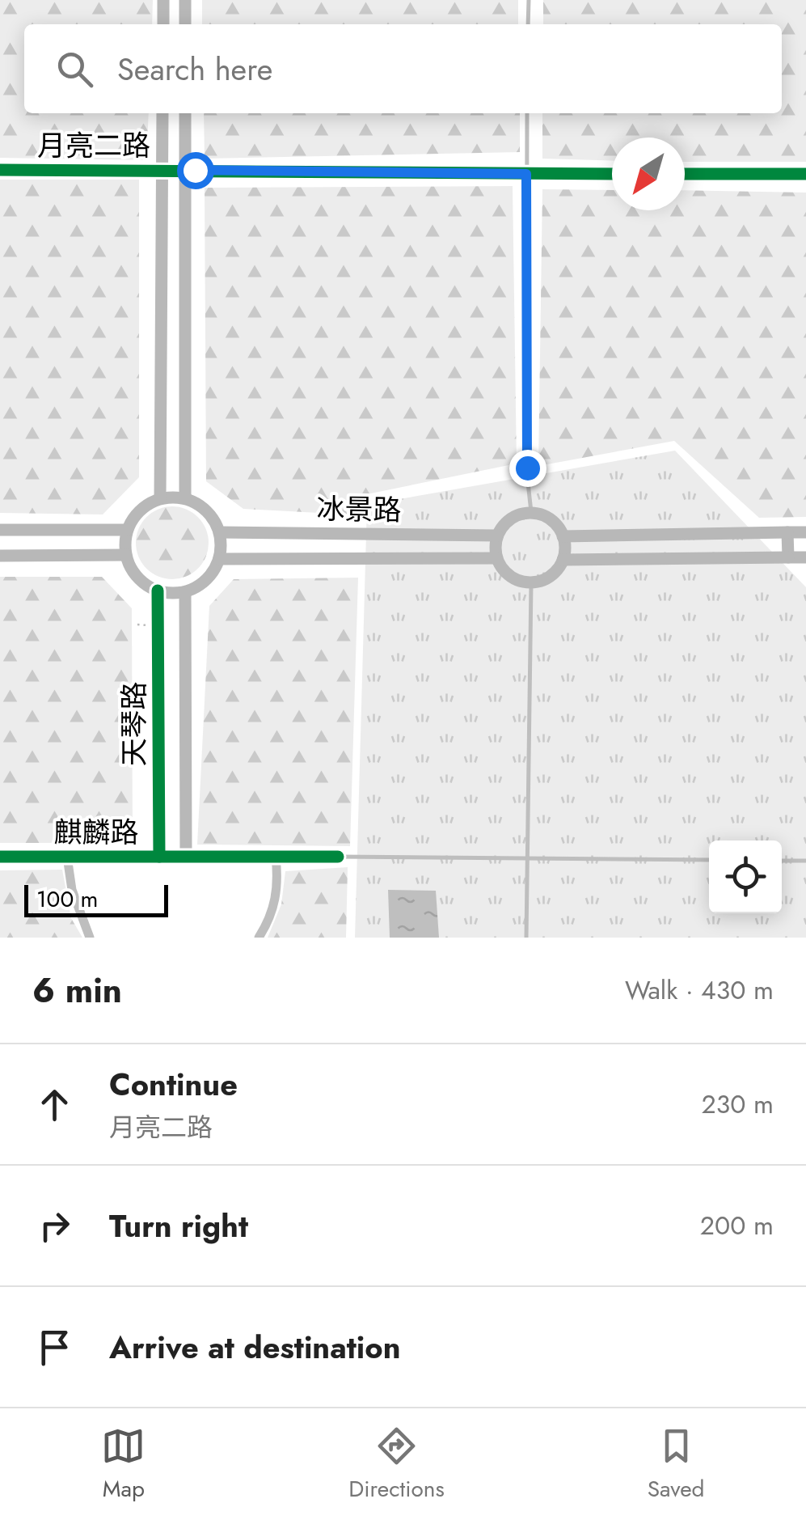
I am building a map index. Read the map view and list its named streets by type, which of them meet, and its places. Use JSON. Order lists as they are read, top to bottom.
{
  "streets": {
    "main road": ["月亮二路", "冰景路", "天琴路"],
    "street": ["麒麟路"]
  },
  "crossings": [
    ["冰景路", "天琴路"],
    ["天琴路", "麒麟路"]
  ],
  "scale_bar": "100 m",
  "north": "bottom left",
  "page": {
    "search": "Search here",
    "scale": "100 m",
    "heading": ["6 min", "Walk · 430 m"],
    "list": [
      ["Continue", "月亮二路", "230 m"],
      ["Turn right", "200 m"],
      "Arrive at destination"
    ],
    "nav": ["Map", "Directions", "Saved"]
  }
}
